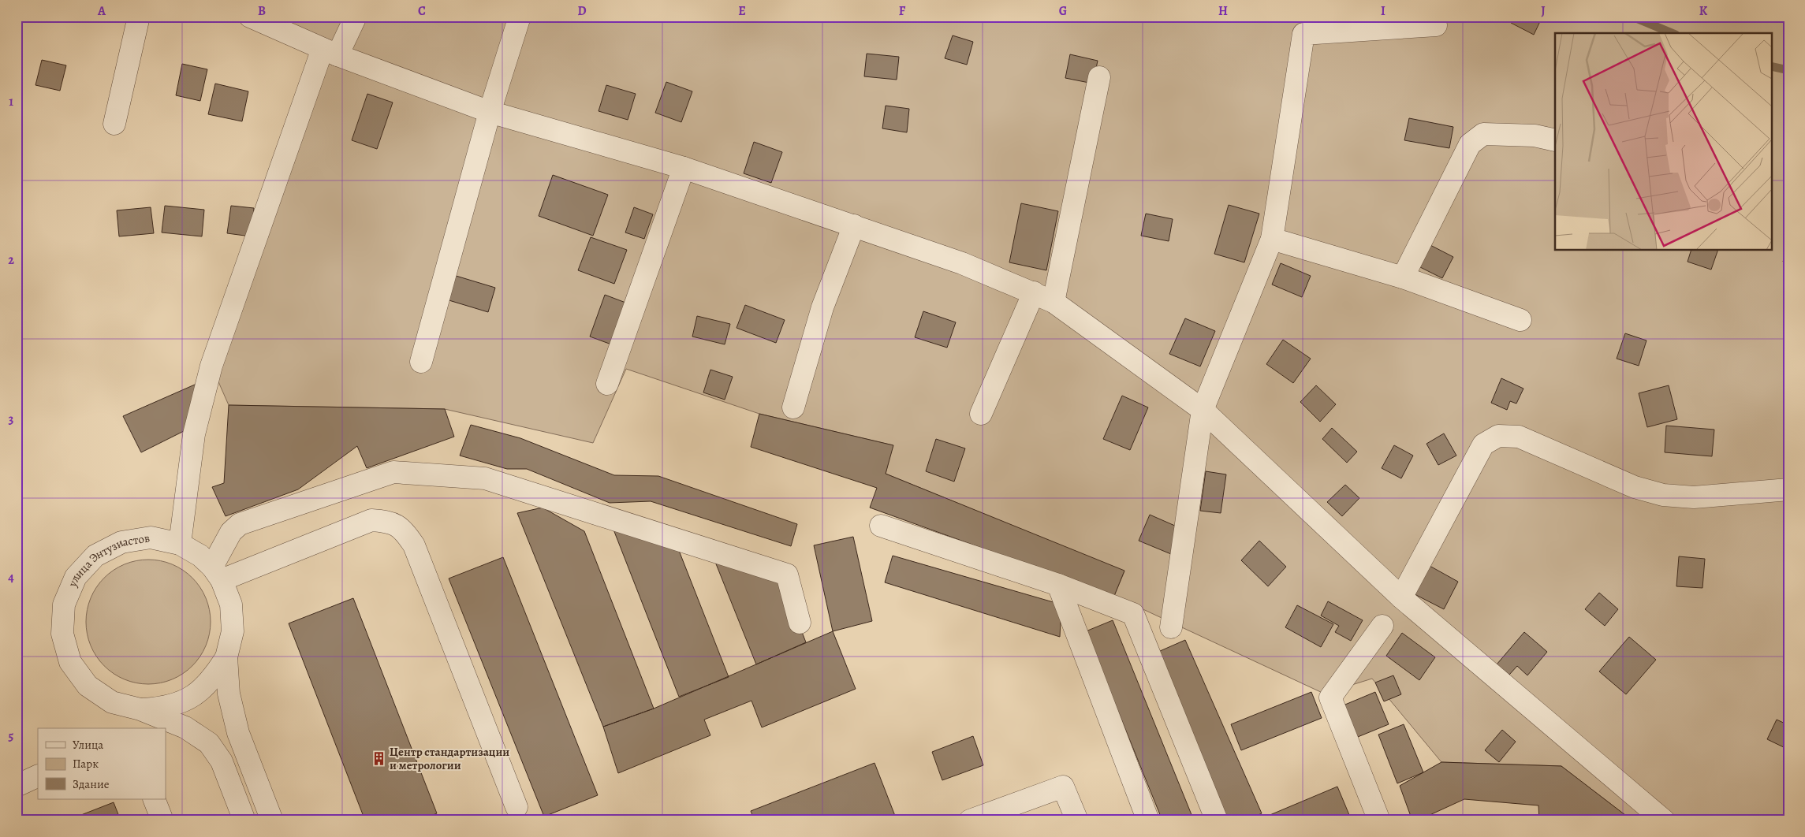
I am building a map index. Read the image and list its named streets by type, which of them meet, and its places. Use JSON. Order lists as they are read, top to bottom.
{
  "streets": {
    "street": ["улица Энтузиастов"]
  },
  "places": {
    "building": ["Центр стандартизации и метрологии"]
  },
  "legend": ["Улица", "Парк", "Здание"],
  "grid": {
    "columns": [
      "A",
      "B",
      "C",
      "D",
      "E",
      "F",
      "G",
      "H",
      "I",
      "J",
      "K"
    ],
    "rows": [
      "1",
      "2",
      "3",
      "4",
      "5"
    ]
  }
}
